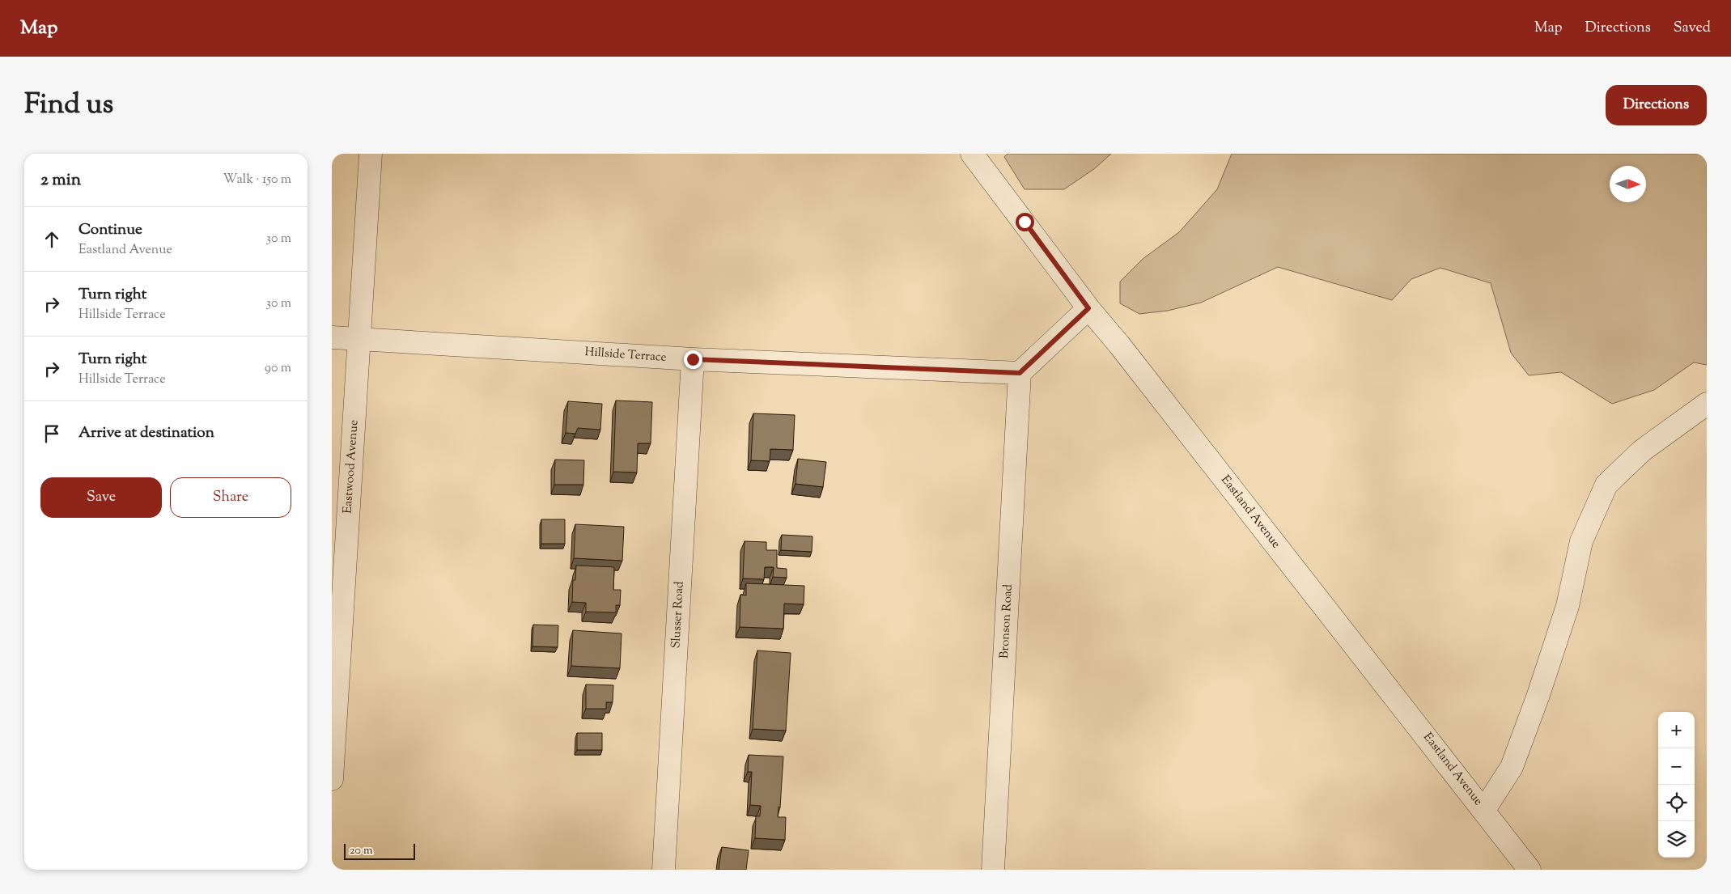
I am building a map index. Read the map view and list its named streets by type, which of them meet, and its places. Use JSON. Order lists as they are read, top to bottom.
{
  "streets": {
    "street": [
      "Hillside Terrace",
      "Eastwood Avenue",
      "Eastland Avenue",
      "Slusser Road",
      "Bronson Road"
    ]
  },
  "crossings": [
    ["Hillside Terrace", "Eastwood Avenue"],
    ["Hillside Terrace", "Slusser Road"],
    ["Hillside Terrace", "Bronson Road"]
  ],
  "scale_bar": "20 m",
  "north": "right",
  "page": {
    "header": "Map",
    "nav": ["Map", "Directions", "Saved"],
    "title": "Find us",
    "buttons": [
      "Directions",
      ["Save", "Share"]
    ],
    "heading": ["2 min", "Walk · 150 m"],
    "list": [
      ["Continue", "Eastland Avenue", "30 m"],
      ["Turn right", "Hillside Terrace", "30 m"],
      ["Turn right", "Hillside Terrace", "90 m"],
      "Arrive at destination"
    ],
    "map_buttons": ["+", "−"],
    "scale": "20 m"
  }
}
